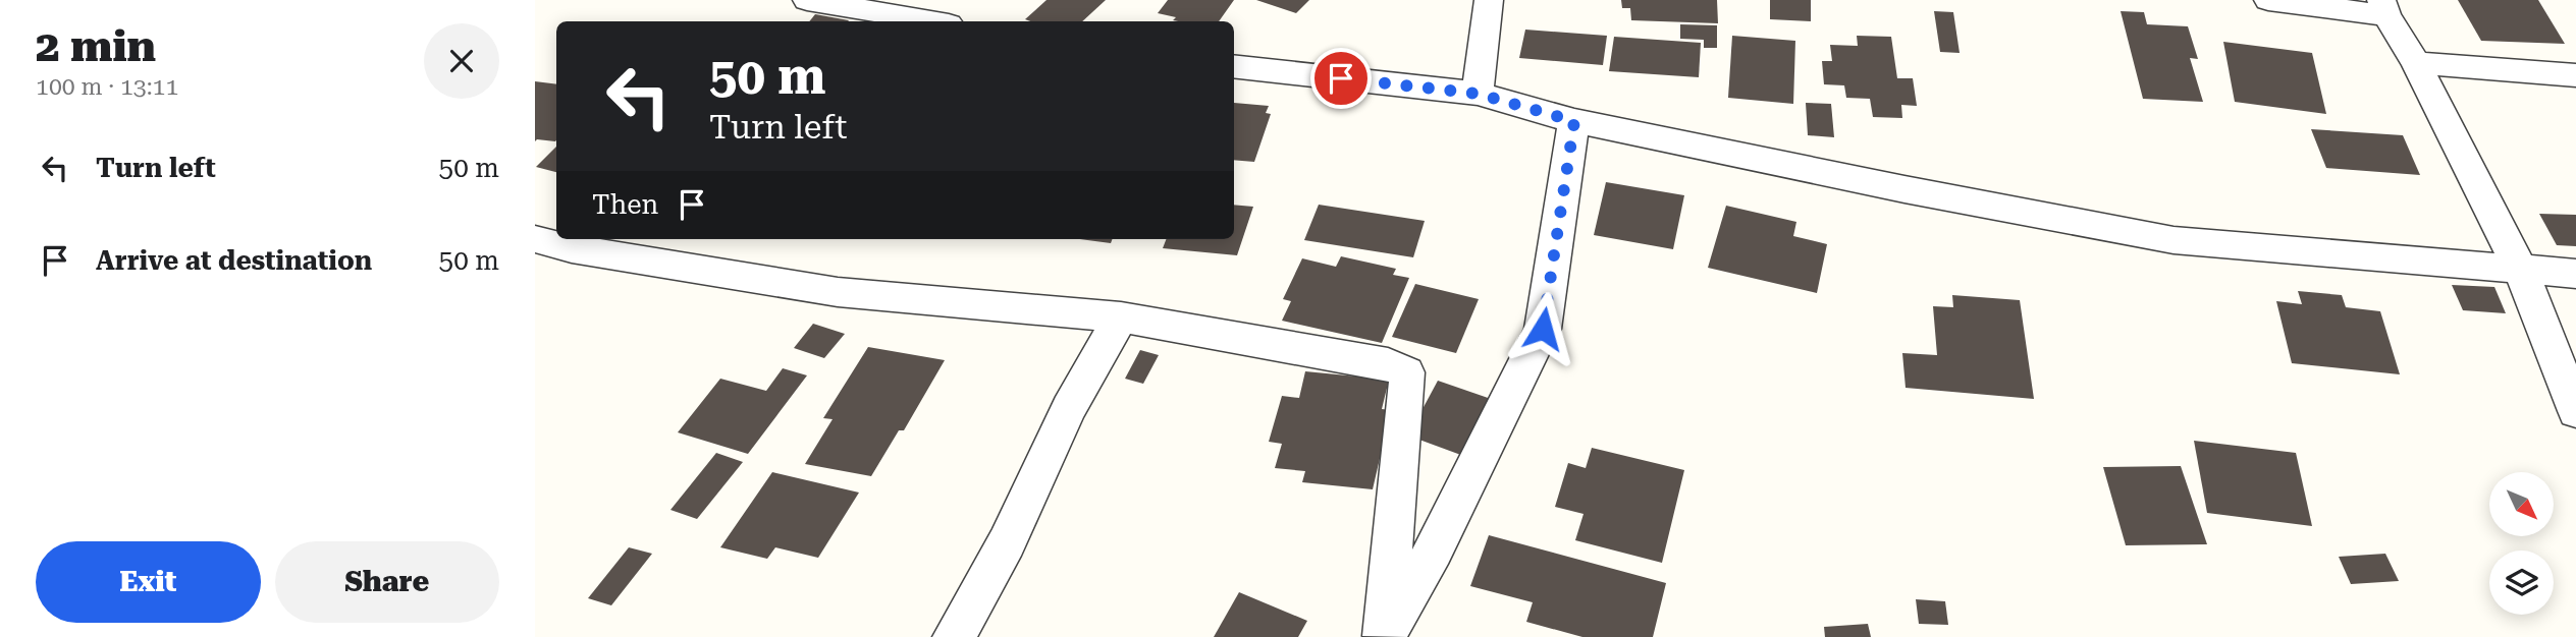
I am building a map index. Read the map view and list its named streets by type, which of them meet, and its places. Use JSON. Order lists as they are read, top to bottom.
{
  "north": "bottom right",
  "page": {
    "heading": ["2 min", "100 m · 13:11"],
    "turn": ["50 m", "Turn left"],
    "list": [
      {
        "name": "Turn left",
        "value": "50 m"
      },
      {
        "name": "Arrive at destination",
        "value": "50 m"
      }
    ],
    "then": "Then",
    "buttons": ["Exit", "Share"]
  }
}
